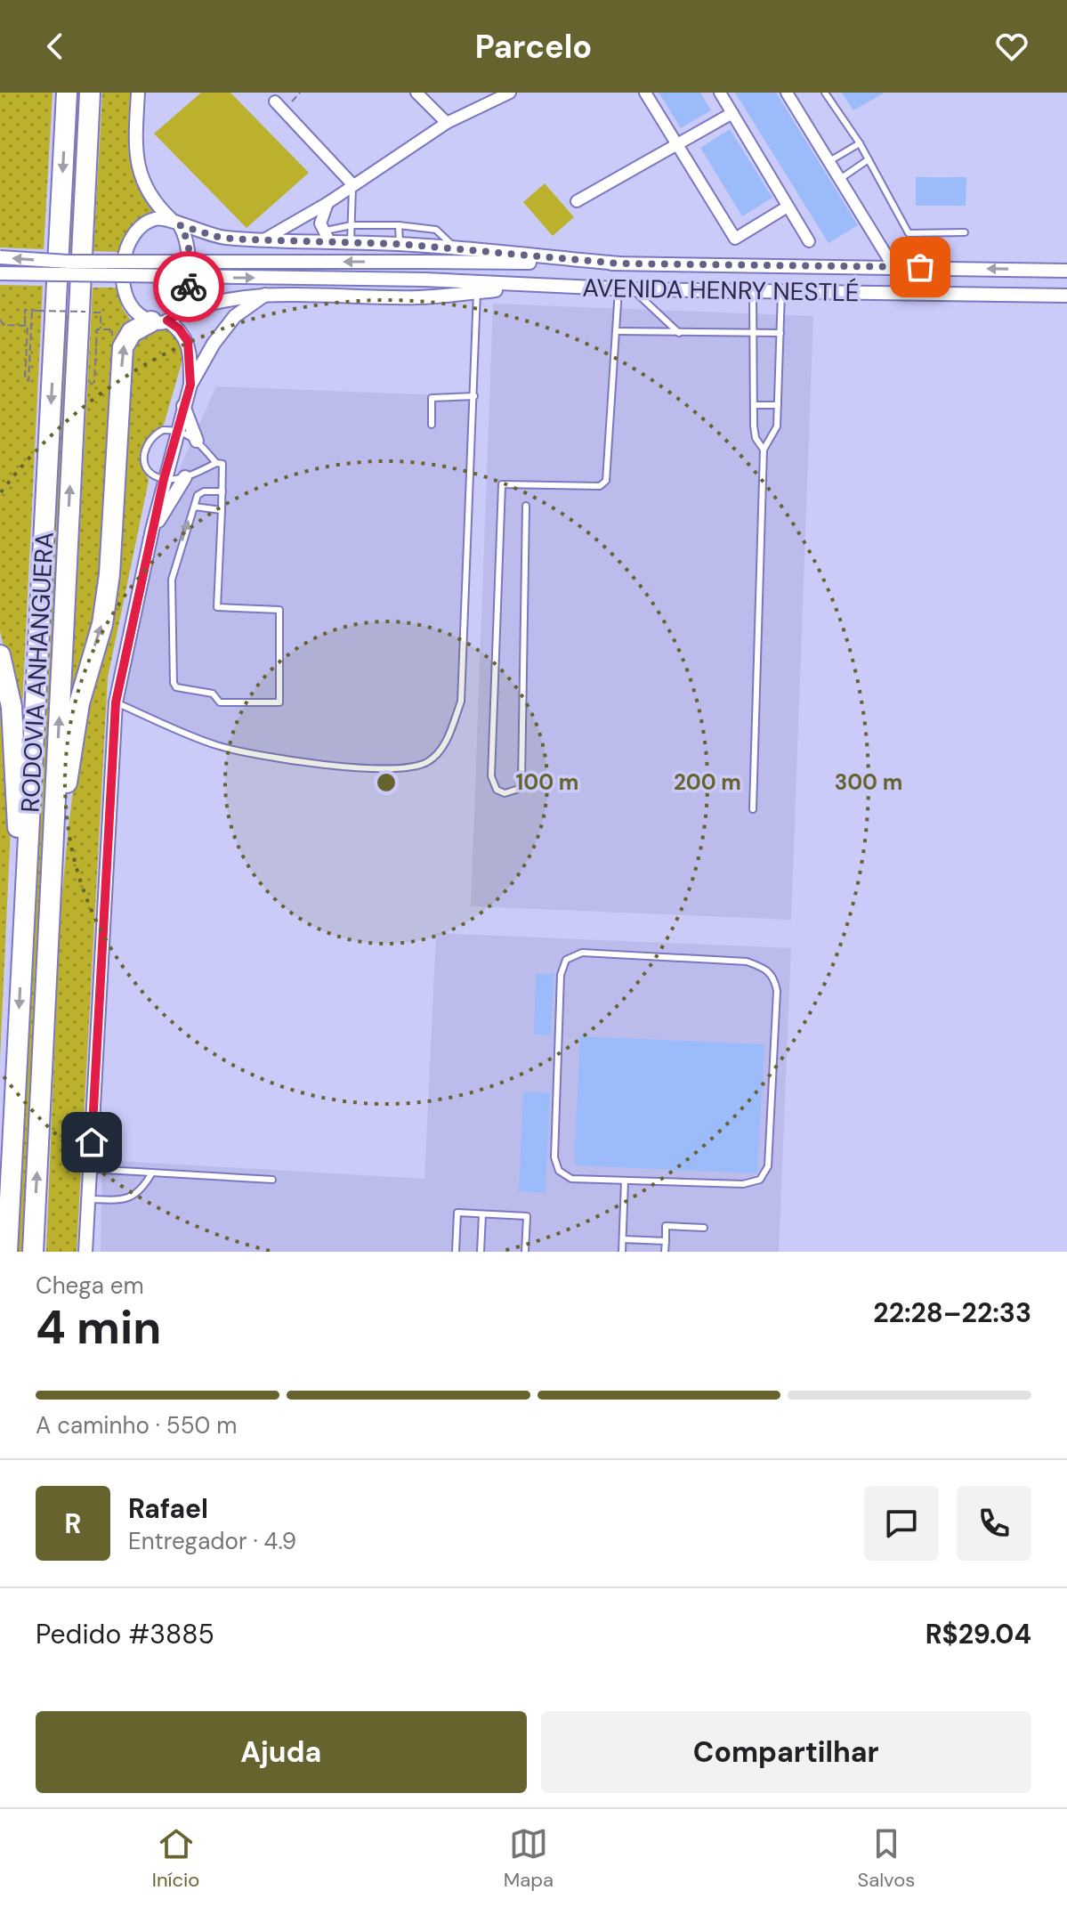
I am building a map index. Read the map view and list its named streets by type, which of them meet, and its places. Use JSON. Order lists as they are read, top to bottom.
{
  "streets": {
    "highway": ["RODOVIA ANHANGUERA"],
    "street": ["AVENIDA HENRY NESTLÉ"]
  },
  "page": {
    "header": "Parcelo",
    "heading": ["4 min", "Chega em", "22:28–22:33"],
    "panel": [
      "Rafael",
      "Entregador · 4.9",
      "Pedido #3885",
      "R$29.04"
    ],
    "bar": "A caminho · 550 m",
    "round": "R",
    "buttons": ["Ajuda", "Compartilhar"],
    "tabs": ["Início", "Mapa", "Salvos"]
  },
  "rings": ["100 m", "200 m", "300 m"]
}
